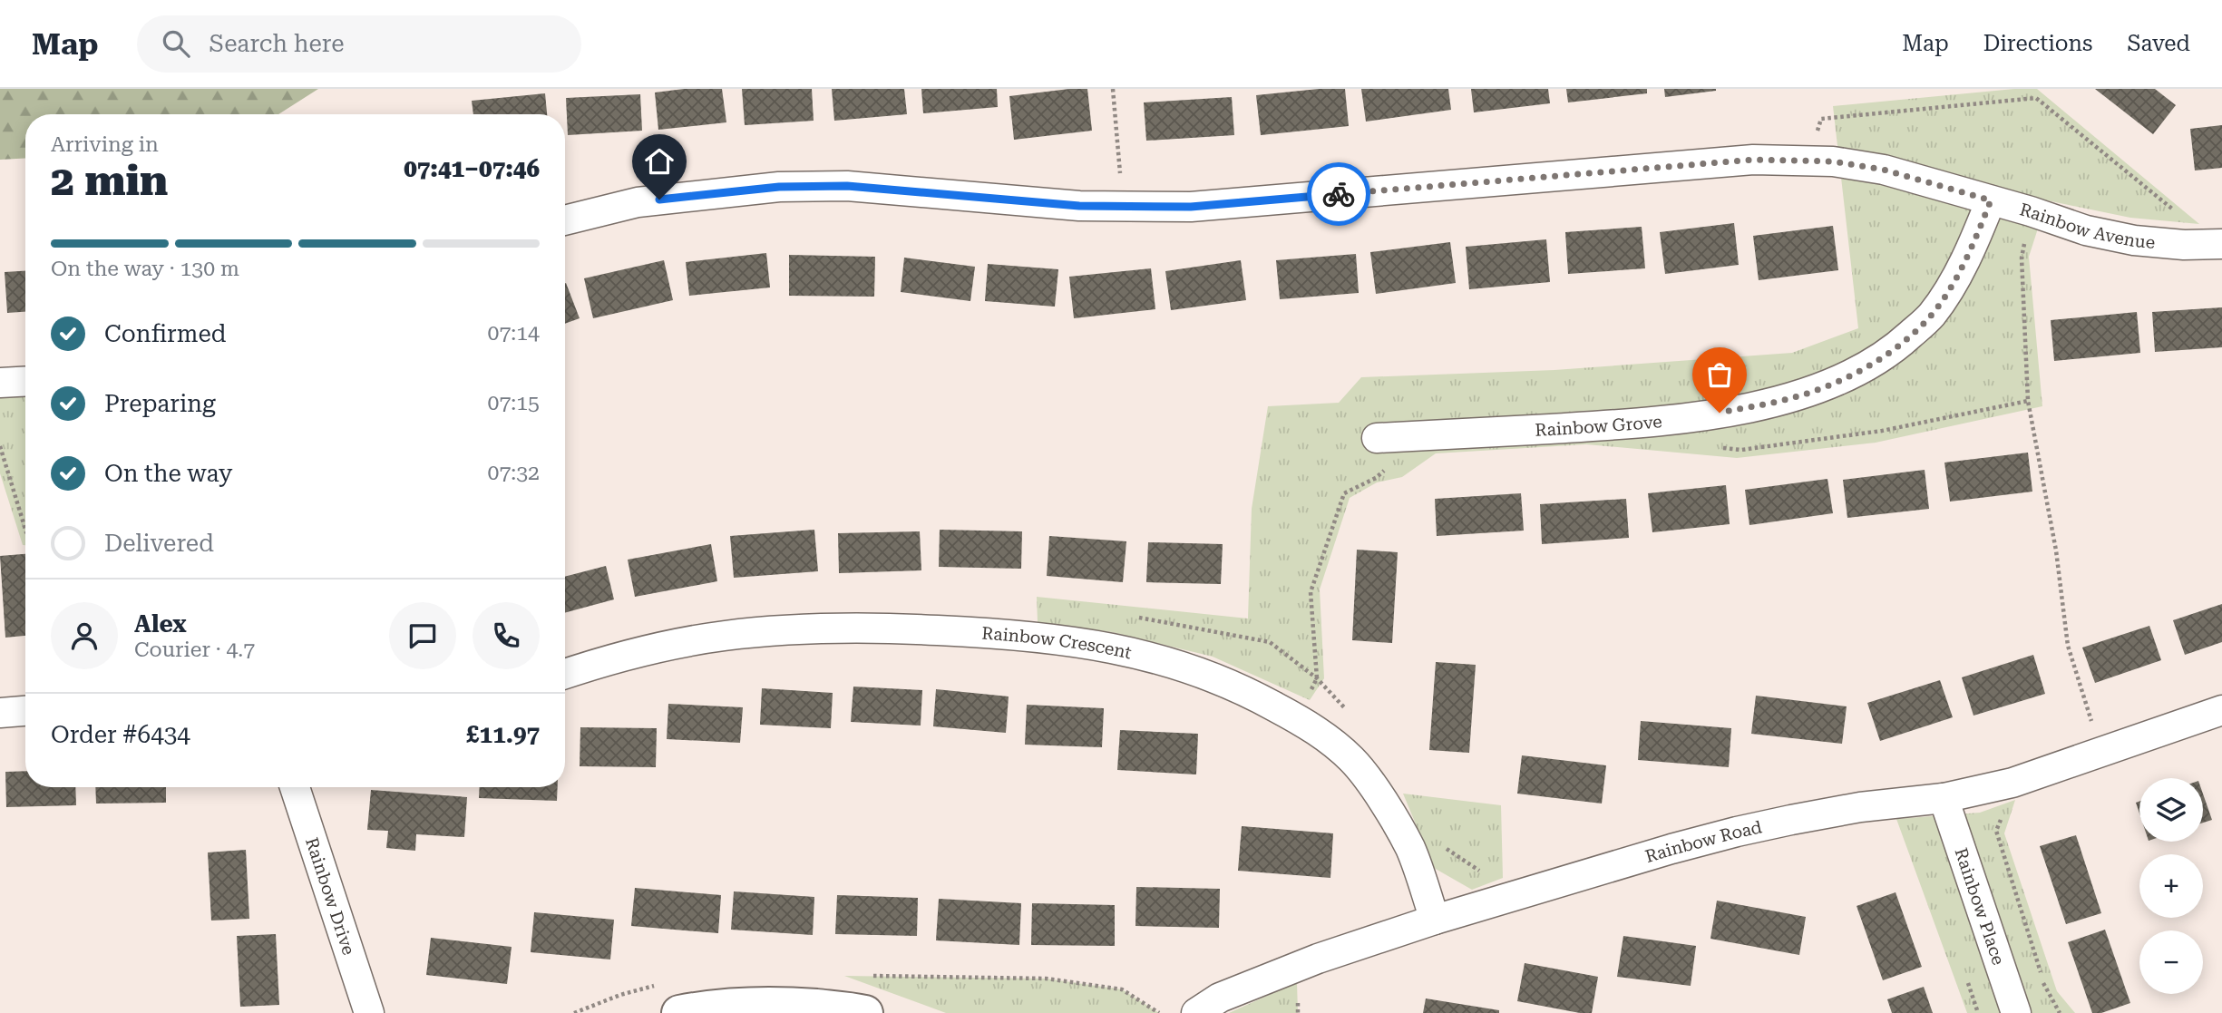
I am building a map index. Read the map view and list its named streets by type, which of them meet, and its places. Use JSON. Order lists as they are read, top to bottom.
{
  "streets": {
    "street": [
      "Rainbow Avenue",
      "Rainbow Grove",
      "Rainbow Crescent",
      "Rainbow Road",
      "Rainbow Drive",
      "Rainbow Place"
    ]
  },
  "crossings": [
    ["Rainbow Avenue", "Rainbow Grove"],
    ["Rainbow Crescent", "Rainbow Road"],
    ["Rainbow Road", "Rainbow Place"]
  ],
  "page": {
    "header": "Map",
    "search": "Search here",
    "nav": ["Map", "Directions", "Saved"],
    "heading": ["2 min", "Arriving in", "07:41–07:46"],
    "panel": [
      "Alex",
      "Courier · 4.7",
      "Order #6434",
      "£11.97"
    ],
    "bar": "On the way · 130 m",
    "list": [
      ["Confirmed", "07:14"],
      ["Preparing", "07:15"],
      ["On the way", "07:32"],
      "Delivered"
    ],
    "map_buttons": ["+", "−"]
  }
}
